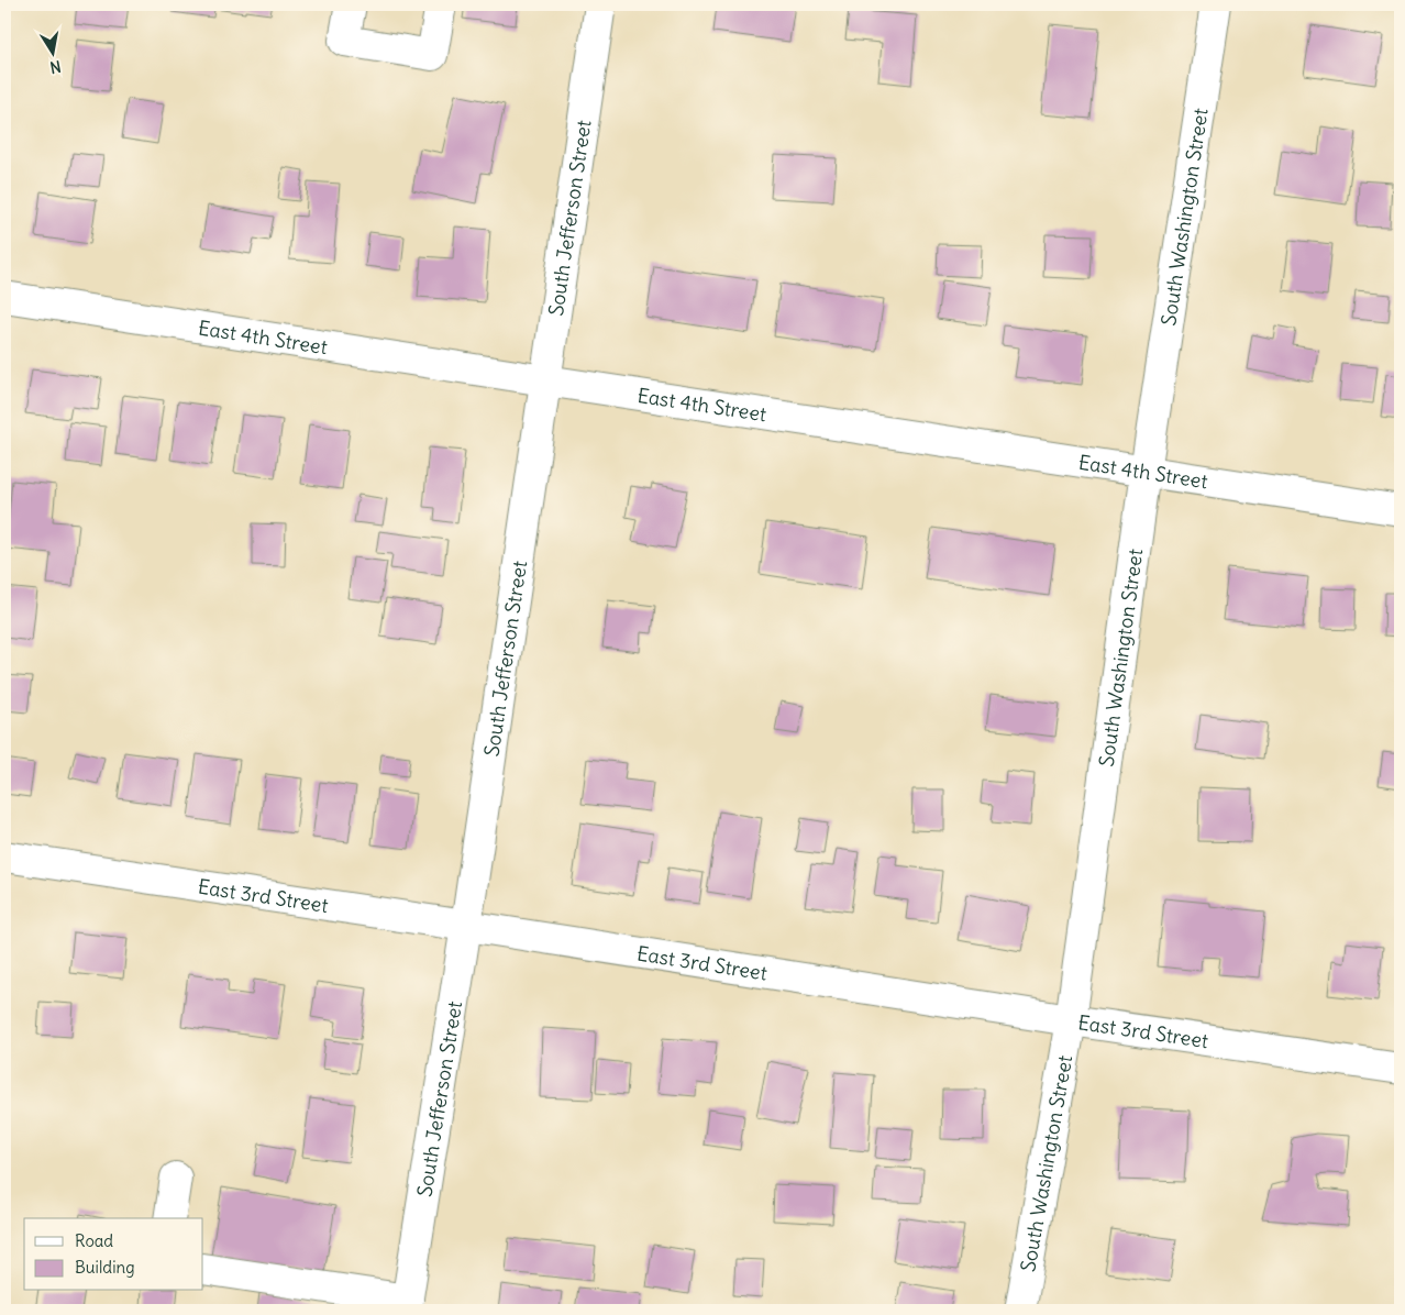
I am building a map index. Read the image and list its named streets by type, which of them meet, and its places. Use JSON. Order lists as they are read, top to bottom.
{
  "streets": {
    "street": [
      "South Washington Street",
      "South Jefferson Street",
      "East 4th Street",
      "East 3rd Street"
    ]
  },
  "crossings": [
    ["South Washington Street", "East 4th Street"],
    ["South Washington Street", "East 3rd Street"],
    ["South Jefferson Street", "East 4th Street"],
    ["South Jefferson Street", "East 3rd Street"]
  ],
  "legend": ["Road", "Building"],
  "north": "bottom"
}
